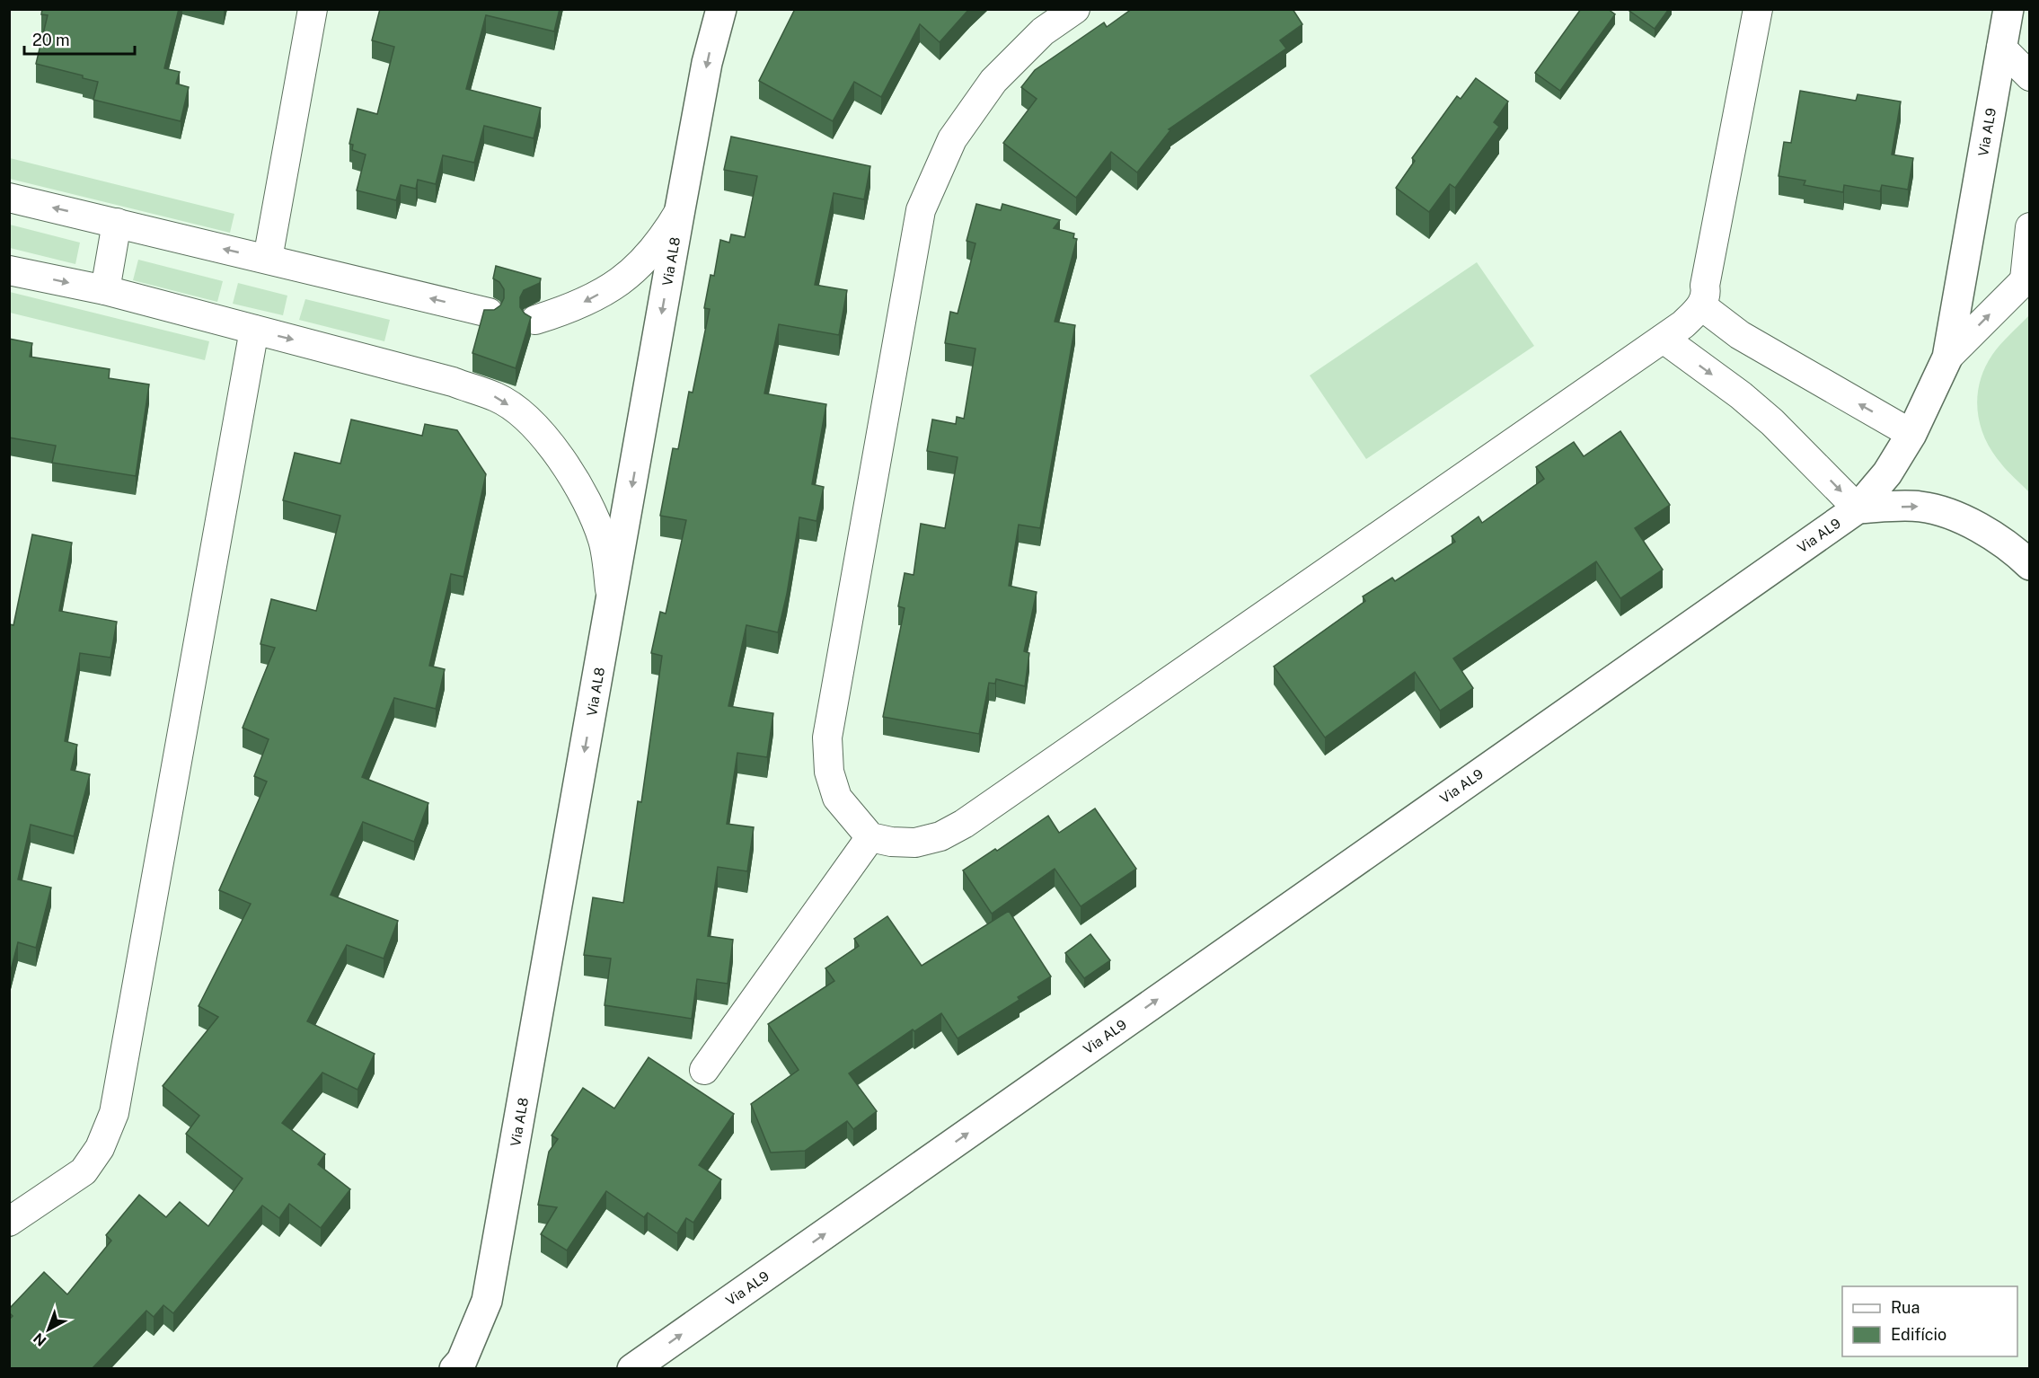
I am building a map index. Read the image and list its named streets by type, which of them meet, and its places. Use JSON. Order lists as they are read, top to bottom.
{
  "streets": {
    "street": ["Via AL9", "Via AL8"]
  },
  "legend": ["Rua", "Edifício"],
  "scale_bar": "20 m",
  "north": "bottom left"
}
